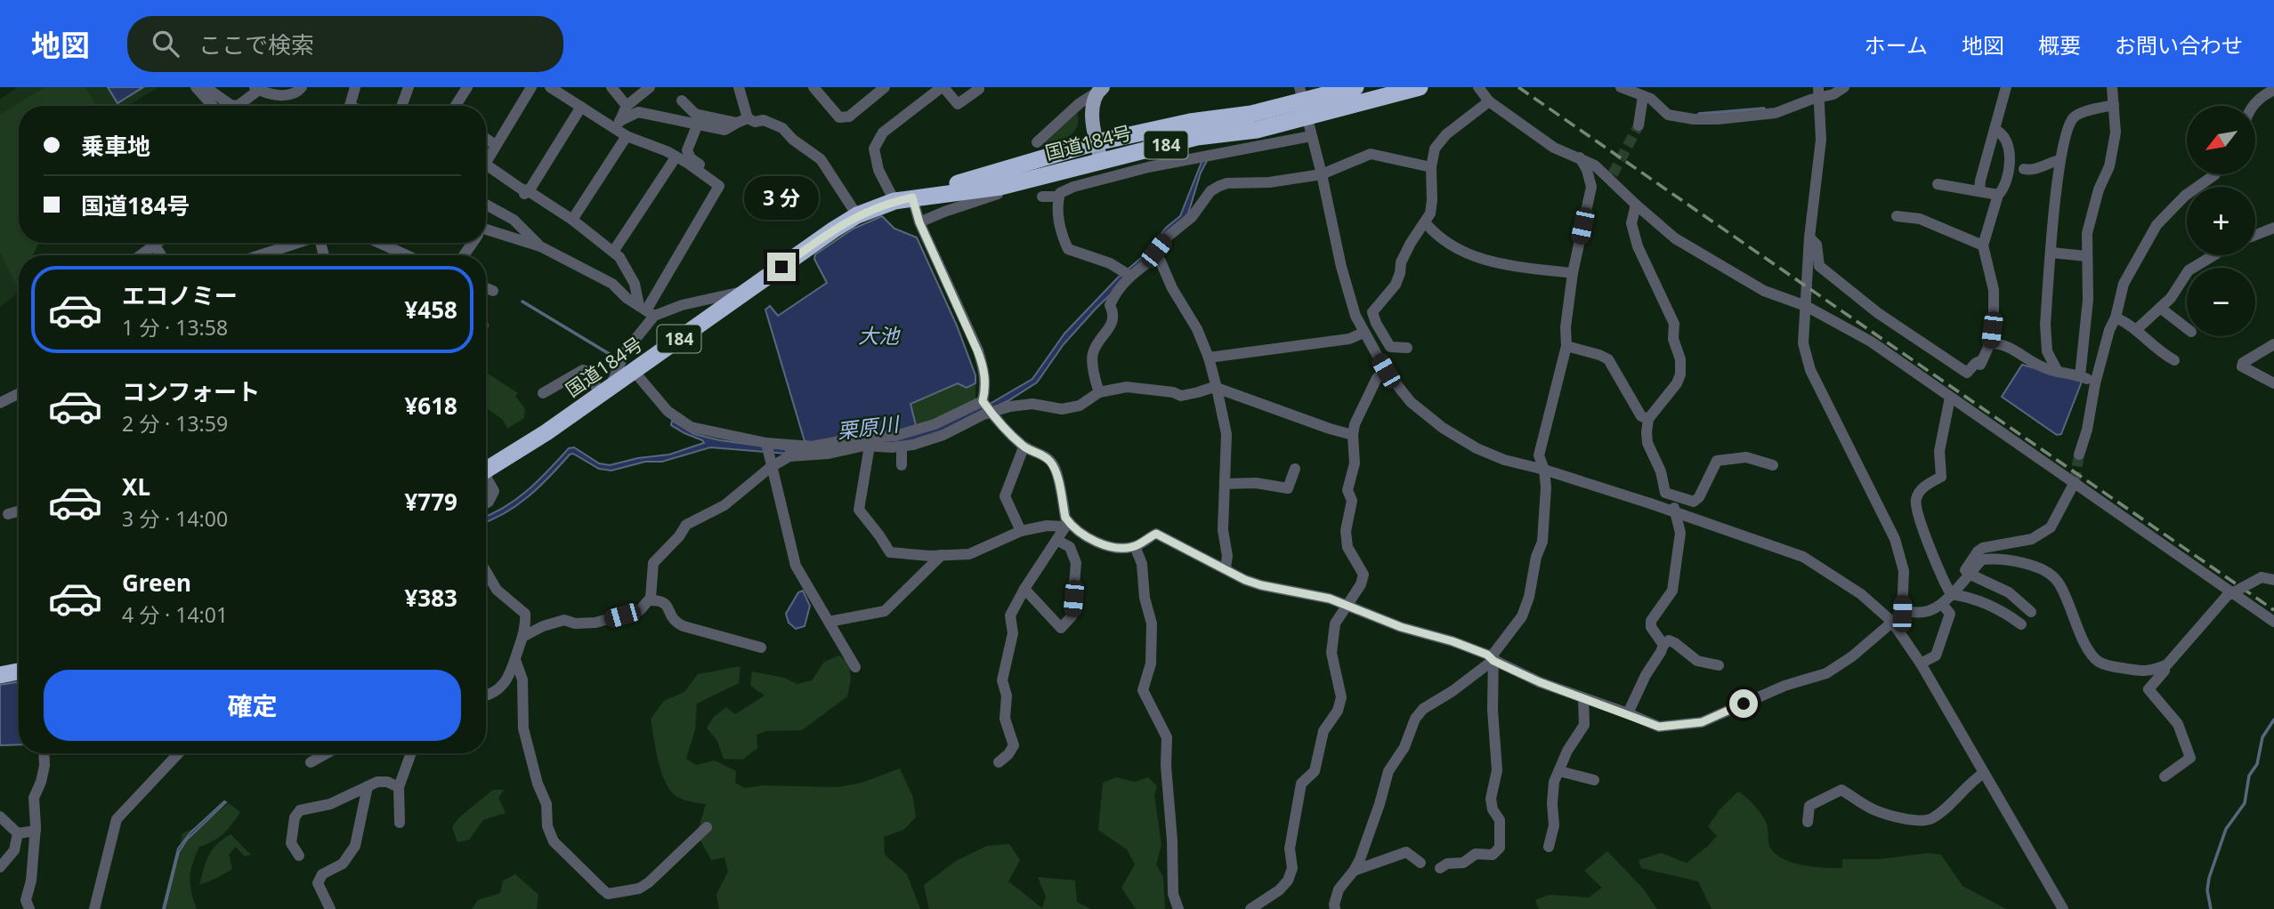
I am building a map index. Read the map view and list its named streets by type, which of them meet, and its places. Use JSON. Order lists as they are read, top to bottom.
{
  "streets": {
    "highway": ["国道184号", "184"]
  },
  "water": ["大池", "栗原川"],
  "north": "bottom left",
  "page": {
    "header": "地図",
    "search": "ここで検索",
    "nav": [
      "ホーム",
      "地図",
      "概要",
      "お問い合わせ"
    ],
    "map_buttons": ["+", "−"],
    "banner": ["乗車地", "国道184号"],
    "bubble": "3 分",
    "list": [
      {
        "name": "エコノミー",
        "note": "1 分 · 13:58",
        "value": "¥458"
      },
      {
        "name": "コンフォート",
        "note": "2 分 · 13:59",
        "value": "¥618"
      },
      {
        "name": "XL",
        "note": "3 分 · 14:00",
        "value": "¥779"
      },
      {
        "name": "Green",
        "note": "4 分 · 14:01",
        "value": "¥383"
      }
    ],
    "buttons": "確定"
  }
}
